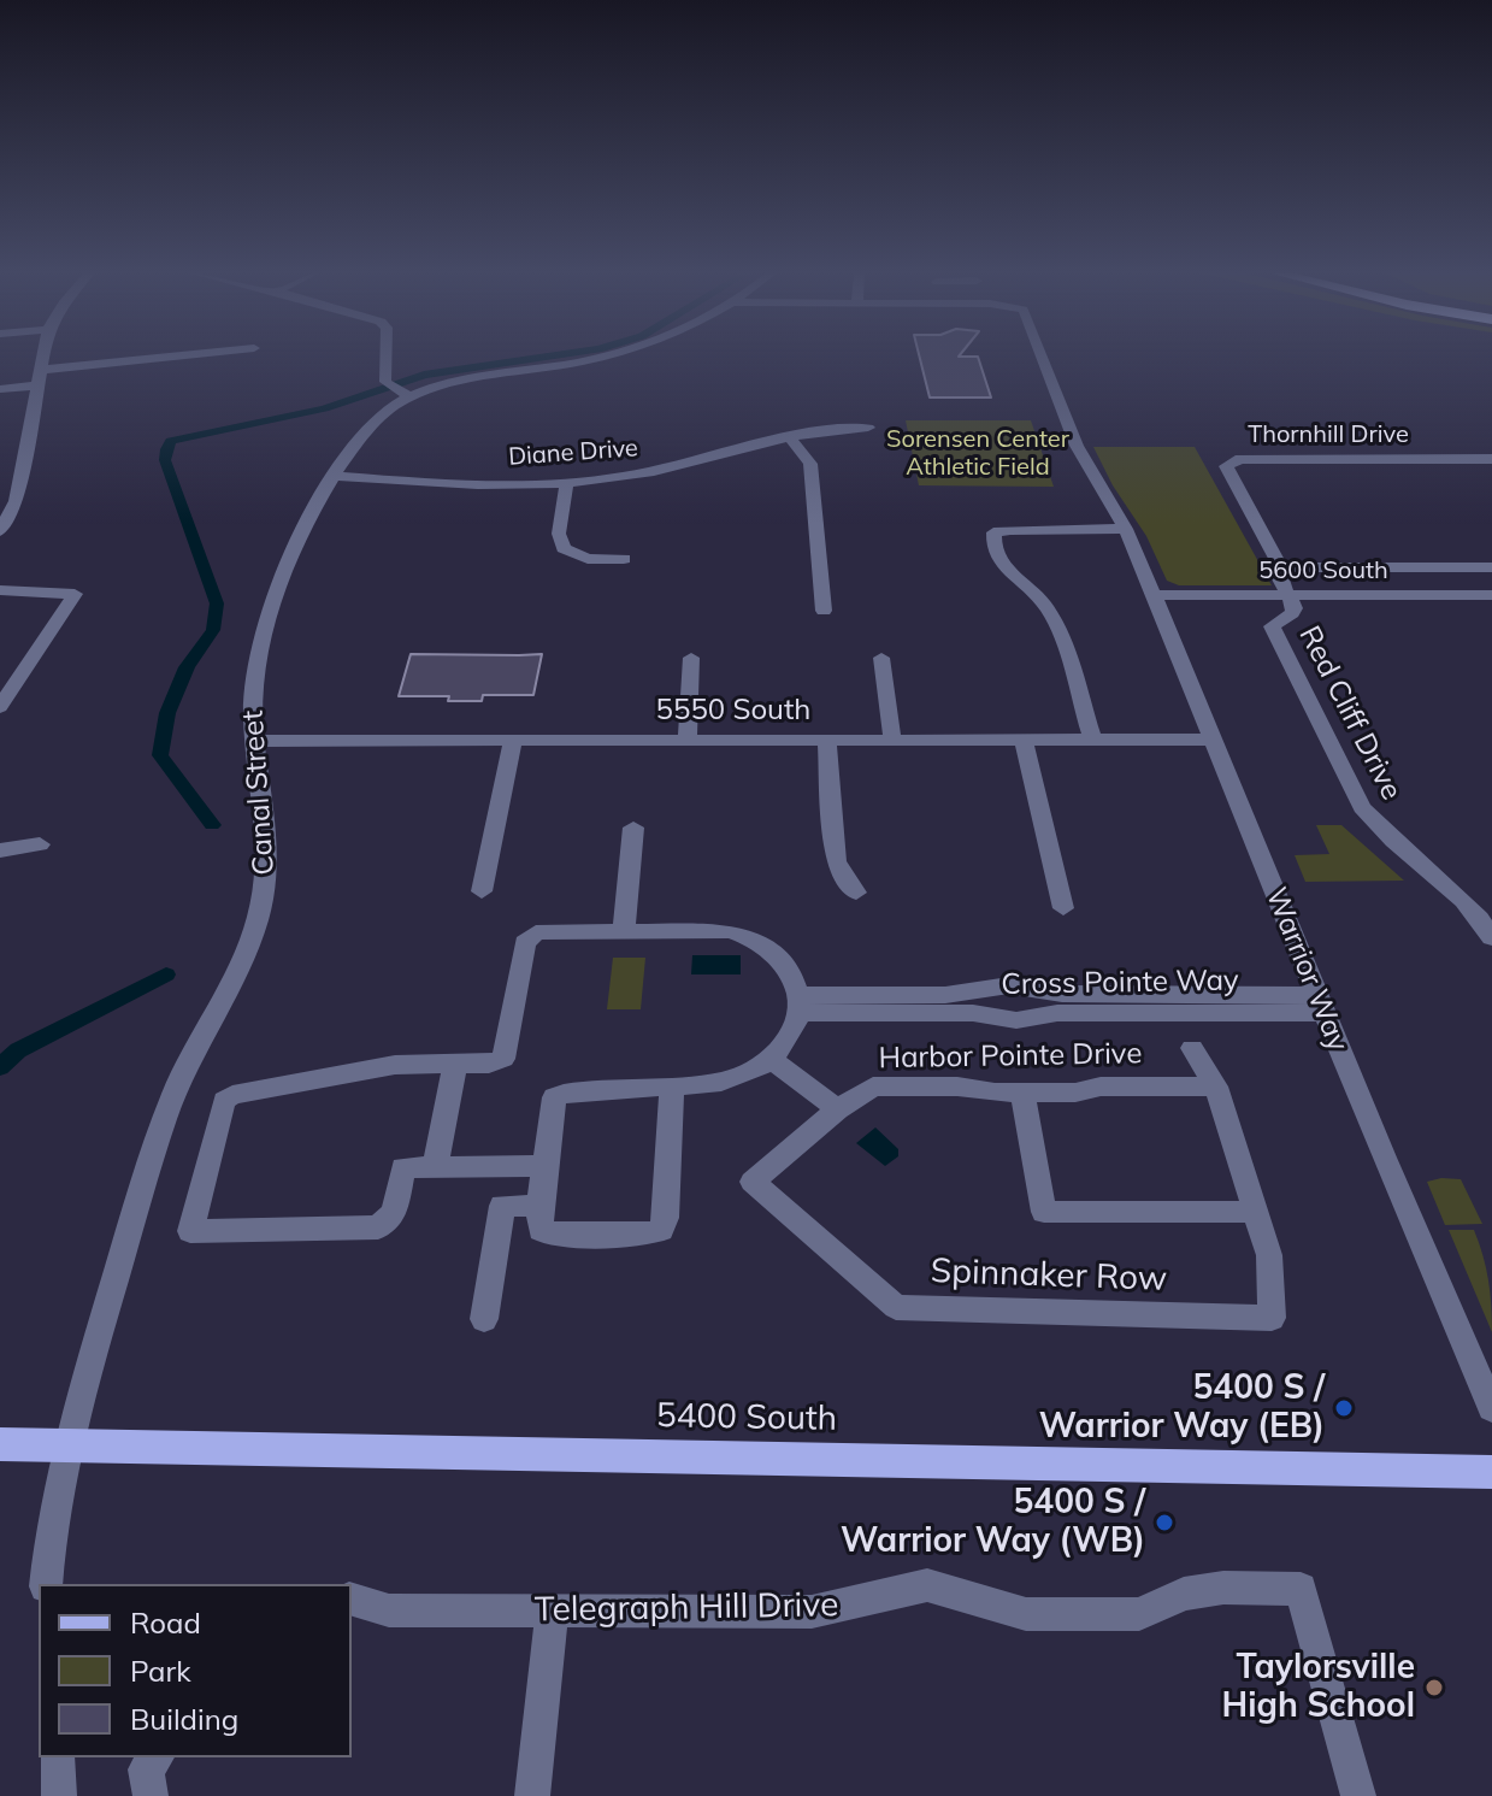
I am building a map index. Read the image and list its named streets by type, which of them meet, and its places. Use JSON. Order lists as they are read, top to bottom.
{
  "streets": {
    "main road": ["5400 South"],
    "street": [
      "Thornhill Drive",
      "Diane Drive",
      "5600 South",
      "5550 South",
      "Red Cliff Drive",
      "Canal Street",
      "Warrior Way",
      "Cross Pointe Way",
      "Harbor Pointe Drive",
      "Spinnaker Row",
      "Telegraph Hill Drive"
    ]
  },
  "crossings": [
    ["Thornhill Drive", "5600 South"],
    ["Thornhill Drive", "Red Cliff Drive"],
    ["Diane Drive", "Canal Street"],
    ["5600 South", "Red Cliff Drive"],
    ["5600 South", "Warrior Way"],
    ["5550 South", "Canal Street"],
    ["5550 South", "Warrior Way"],
    ["Canal Street", "5400 South"],
    ["Warrior Way", "Cross Pointe Way"],
    ["Harbor Pointe Drive", "Spinnaker Row"]
  ],
  "parks": ["Sorensen Center Athletic Field"],
  "places": ["5400 S / Warrior Way (EB)", "5400 S / Warrior Way (WB)", "Taylorsville High School"],
  "legend": ["Road", "Park", "Building"]
}
